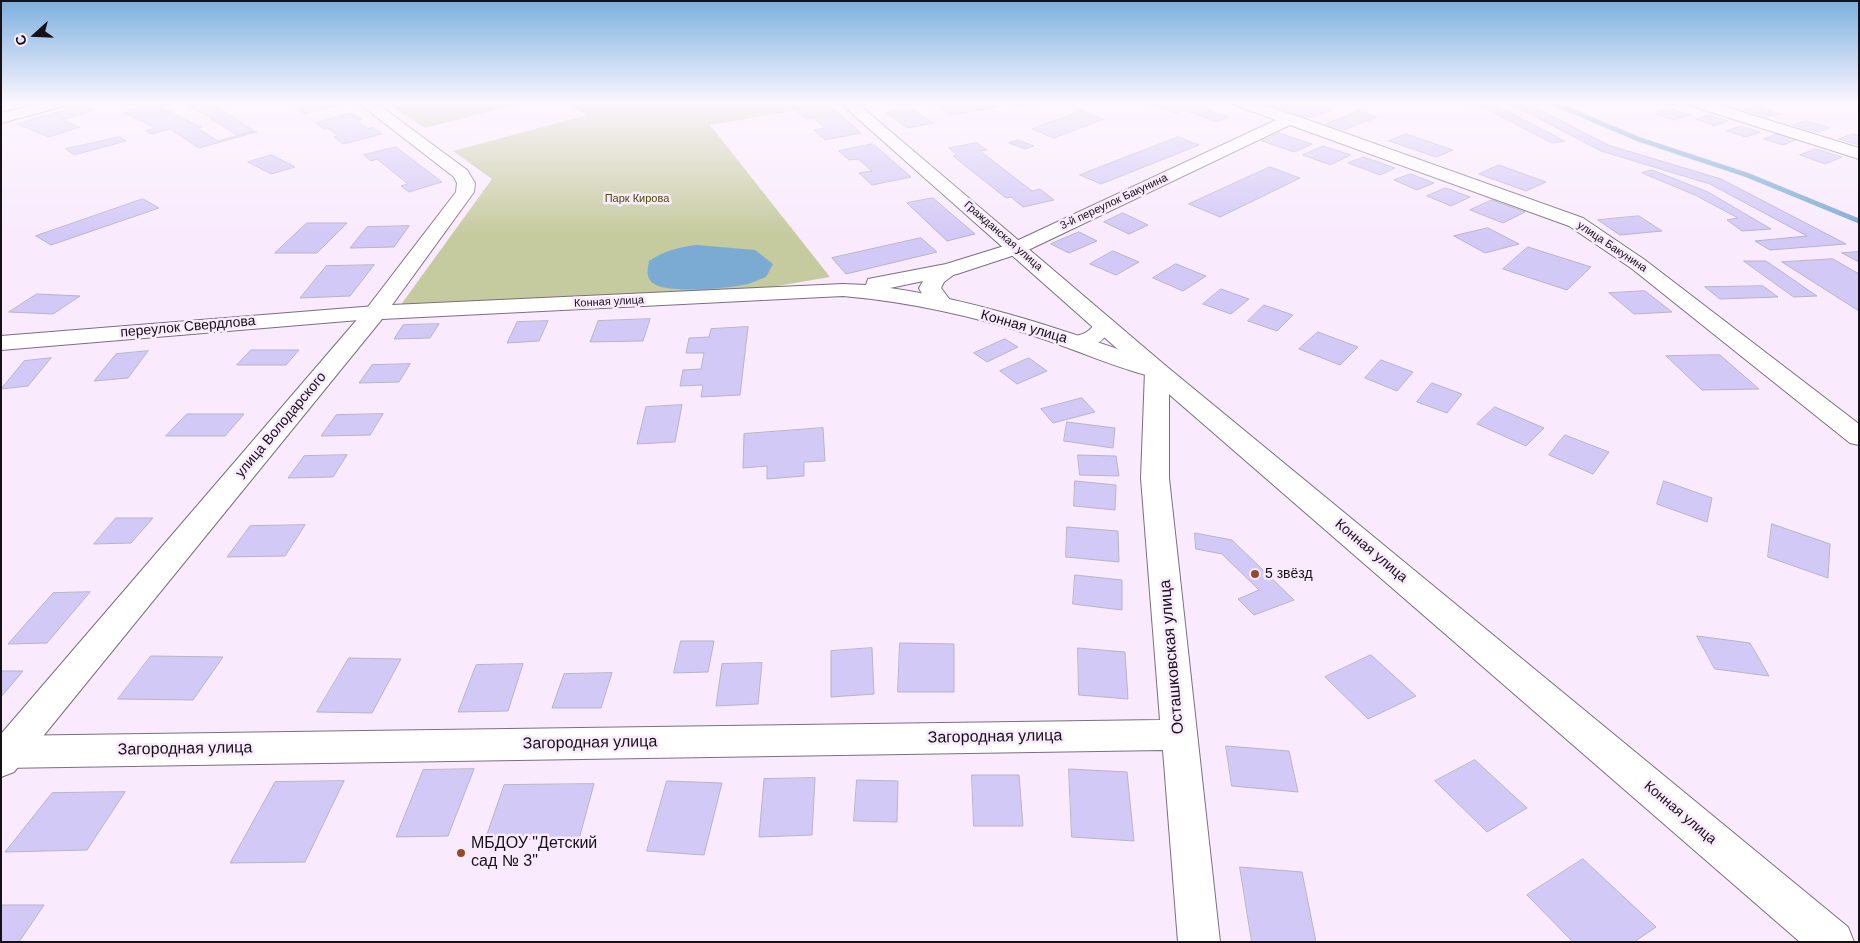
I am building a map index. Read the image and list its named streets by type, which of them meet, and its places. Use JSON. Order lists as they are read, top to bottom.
{
  "streets": {
    "street": [
      "3-й переулок Бакунина",
      "Гражданская улица",
      "улица Бакунина",
      "Конная улица",
      "переулок Свердлова",
      "улица Володарского",
      "Осташковская улица",
      "Загородная улица"
    ]
  },
  "crossings": [
    ["3-й переулок Бакунина", "Гражданская улица"],
    ["3-й переулок Бакунина", "Конная улица"],
    ["Гражданская улица", "Конная улица"],
    ["Гражданская улица", "Осташковская улица"],
    ["Конная улица", "переулок Свердлова"],
    ["Конная улица", "улица Володарского"],
    ["Конная улица", "Осташковская улица"],
    ["переулок Свердлова", "улица Володарского"],
    ["улица Володарского", "Загородная улица"],
    ["Осташковская улица", "Загородная улица"]
  ],
  "parks": ["Парк Кирова"],
  "places": ["5 звёзд", "МБДОУ \"Детский сад № 3\""],
  "north": "left"
}
